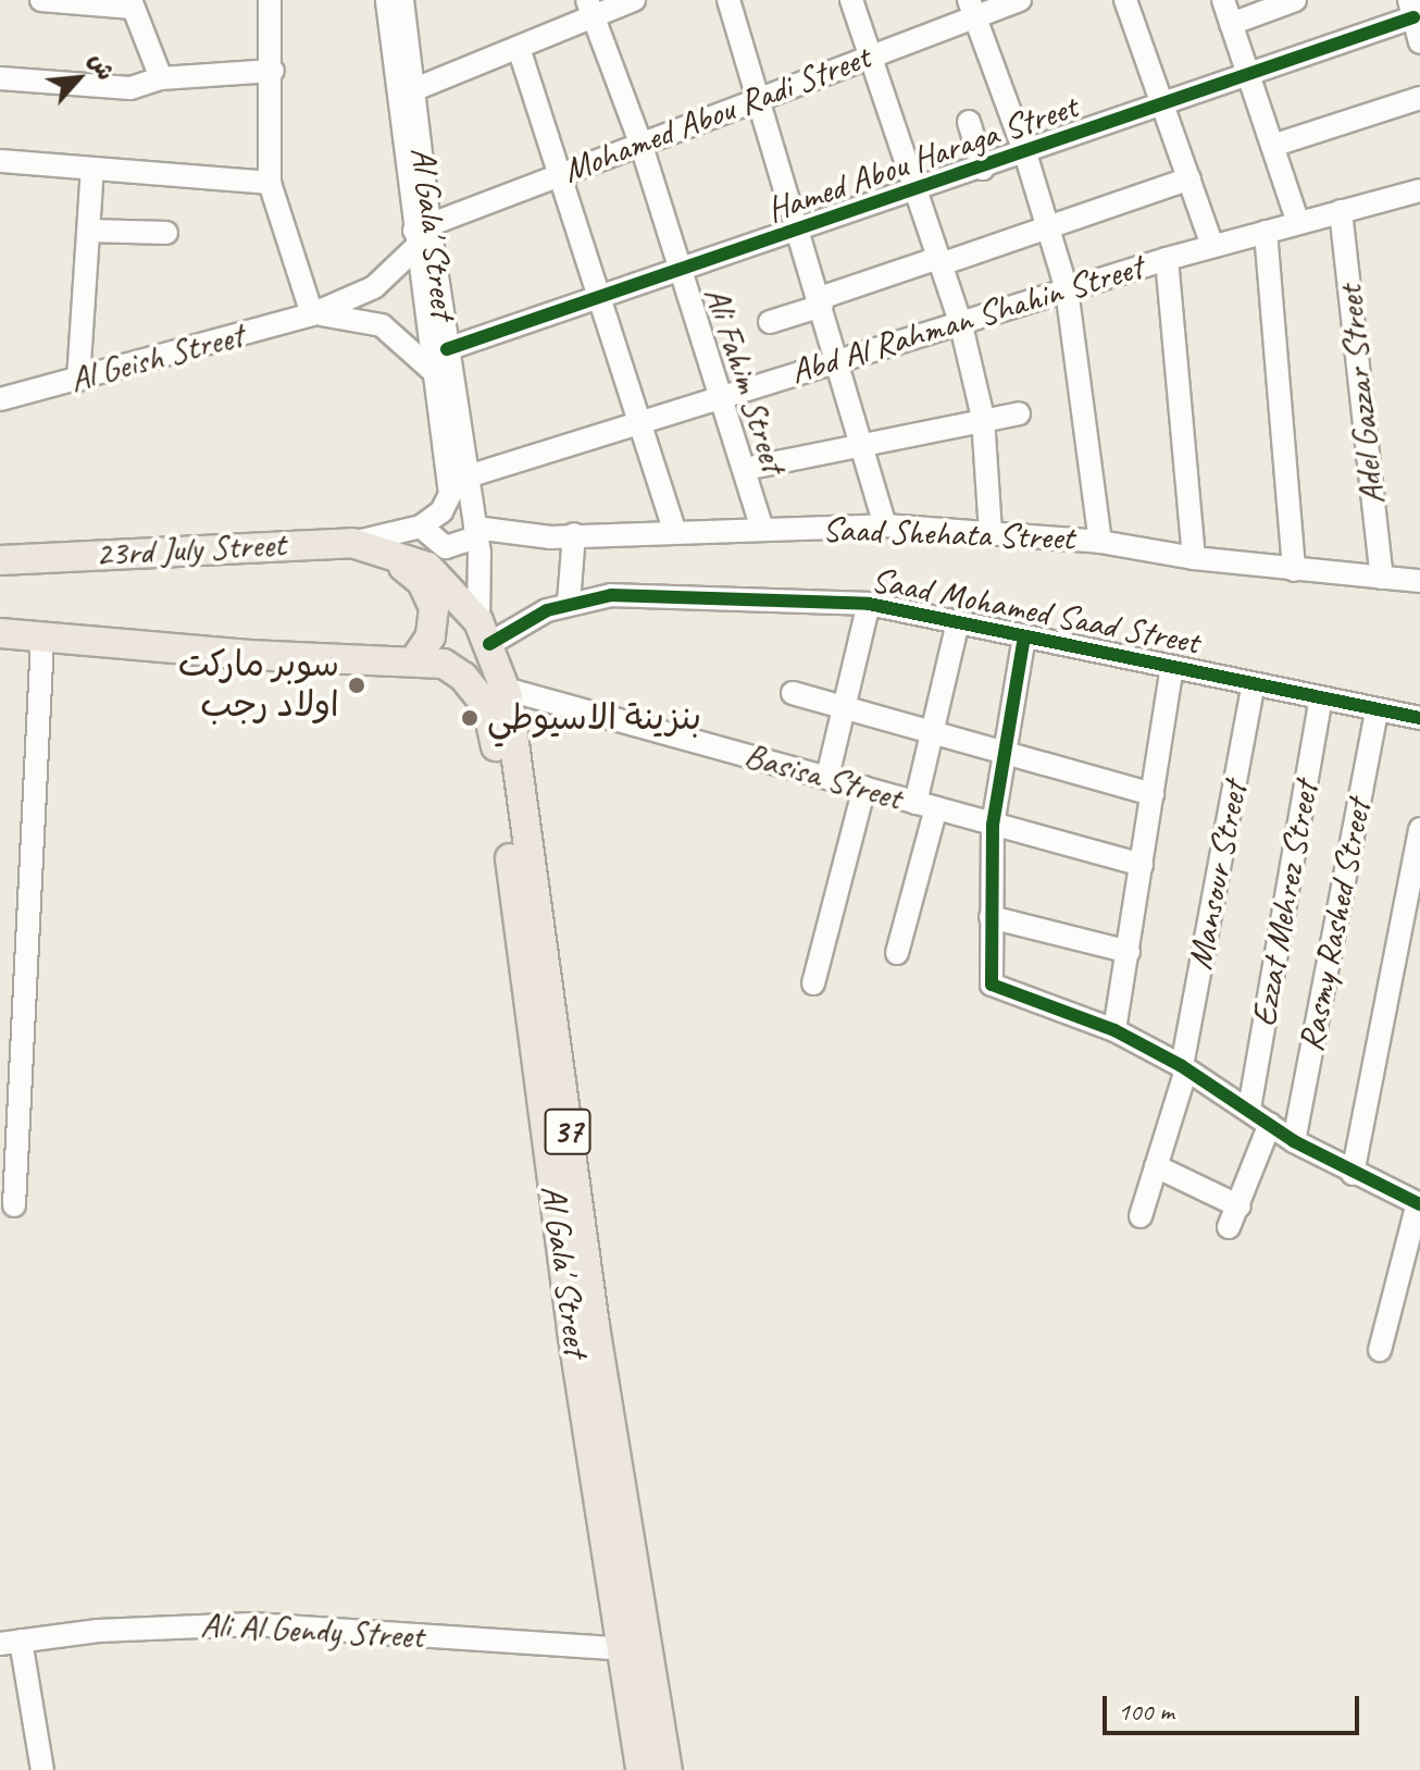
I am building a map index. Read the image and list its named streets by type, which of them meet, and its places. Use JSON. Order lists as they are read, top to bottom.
{
  "streets": {
    "main road": ["Al Gala' Street", "23rd July Street", "37"],
    "street": [
      "Mohamed Abou Radi Street",
      "Hamed Abou Haraga Street",
      "Abd Al Rahman Shahin Street",
      "Al Geish Street",
      "Ali Fahim Street",
      "Adel Gazzar Street",
      "Saad Shehata Street",
      "Saad Mohamed Saad Street",
      "Basisa Street",
      "Mansour Street",
      "Ezzat Mehrez Street",
      "Rasmy Rashed Street",
      "Ali Al Gendy Street"
    ]
  },
  "crossings": [
    ["Mohamed Abou Radi Street", "Al Gala' Street"],
    ["Mohamed Abou Radi Street", "Al Geish Street"],
    ["Mohamed Abou Radi Street", "Ali Fahim Street"],
    ["Hamed Abou Haraga Street", "Al Gala' Street"],
    ["Hamed Abou Haraga Street", "Ali Fahim Street"],
    ["Al Gala' Street", "Abd Al Rahman Shahin Street"],
    ["Al Gala' Street", "Al Geish Street"],
    ["Al Gala' Street", "Saad Shehata Street"],
    ["Al Gala' Street", "23rd July Street"],
    ["Al Gala' Street", "Saad Mohamed Saad Street"],
    ["Al Gala' Street", "Basisa Street"],
    ["Al Gala' Street", "37"],
    ["Al Gala' Street", "Ali Al Gendy Street"],
    ["Abd Al Rahman Shahin Street", "Ali Fahim Street"],
    ["Abd Al Rahman Shahin Street", "Adel Gazzar Street"],
    ["Ali Fahim Street", "Saad Shehata Street"],
    ["Adel Gazzar Street", "Saad Shehata Street"],
    ["Saad Mohamed Saad Street", "Mansour Street"],
    ["Saad Mohamed Saad Street", "Ezzat Mehrez Street"],
    ["Saad Mohamed Saad Street", "Rasmy Rashed Street"]
  ],
  "places": ["سوبر ماركت اولاد رجب", "بنزينة الاسيوطي"],
  "scale_bar": "100 m",
  "north": "top right"
}
